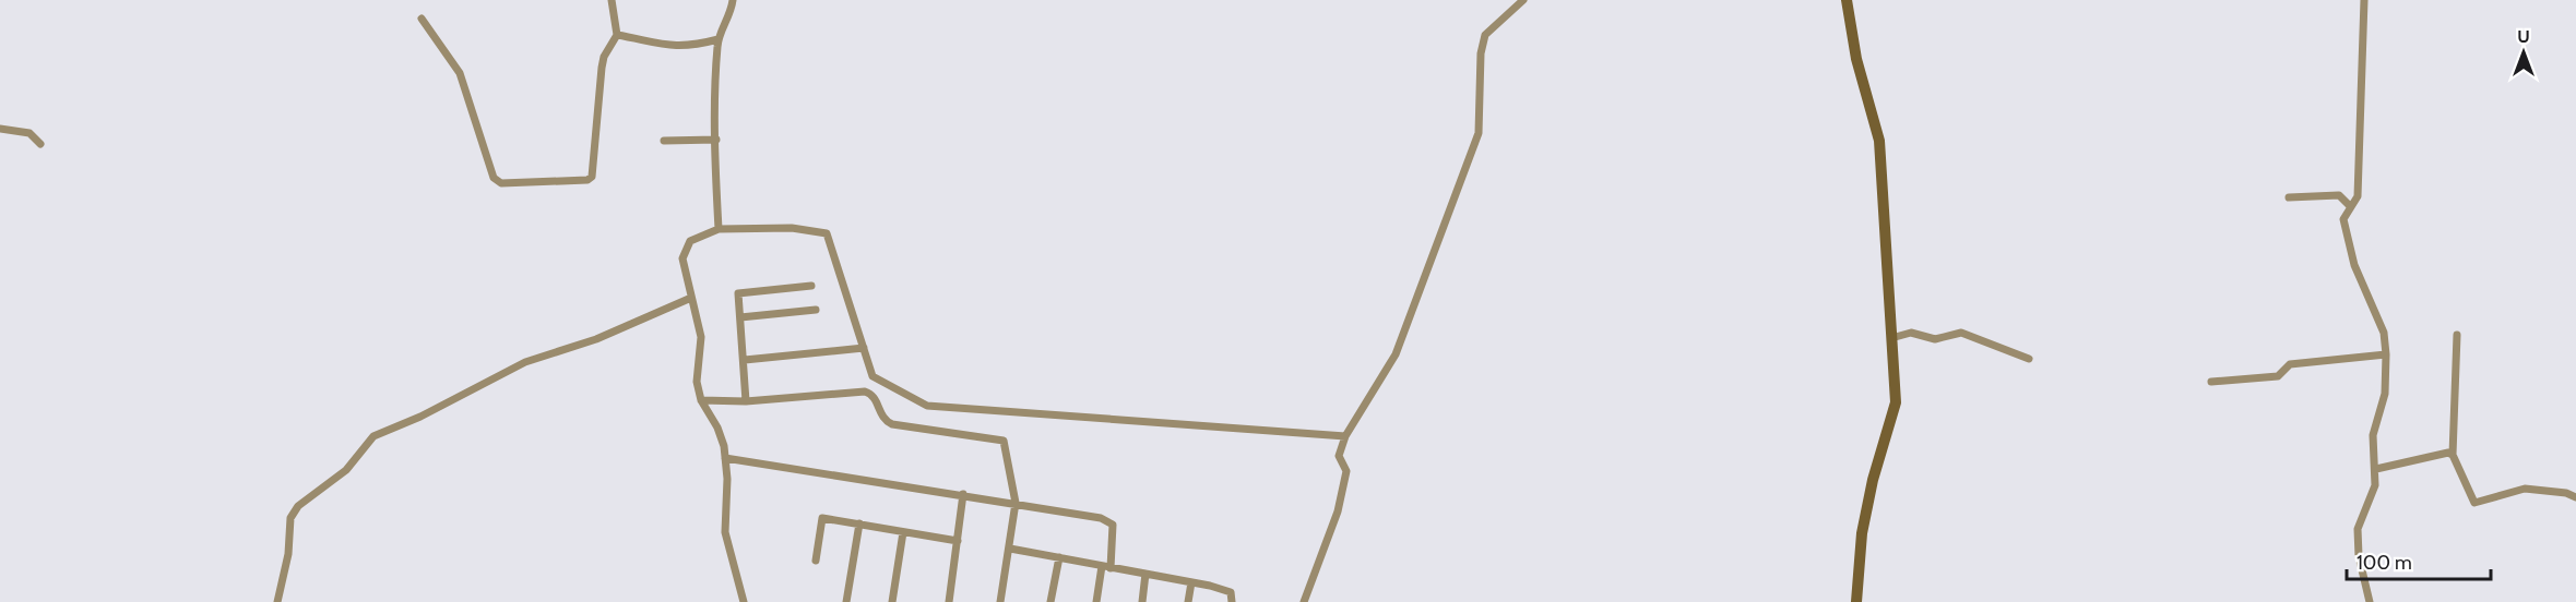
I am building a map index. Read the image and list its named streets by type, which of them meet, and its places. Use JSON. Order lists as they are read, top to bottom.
{
  "scale_bar": "100 m",
  "north": "top"
}
